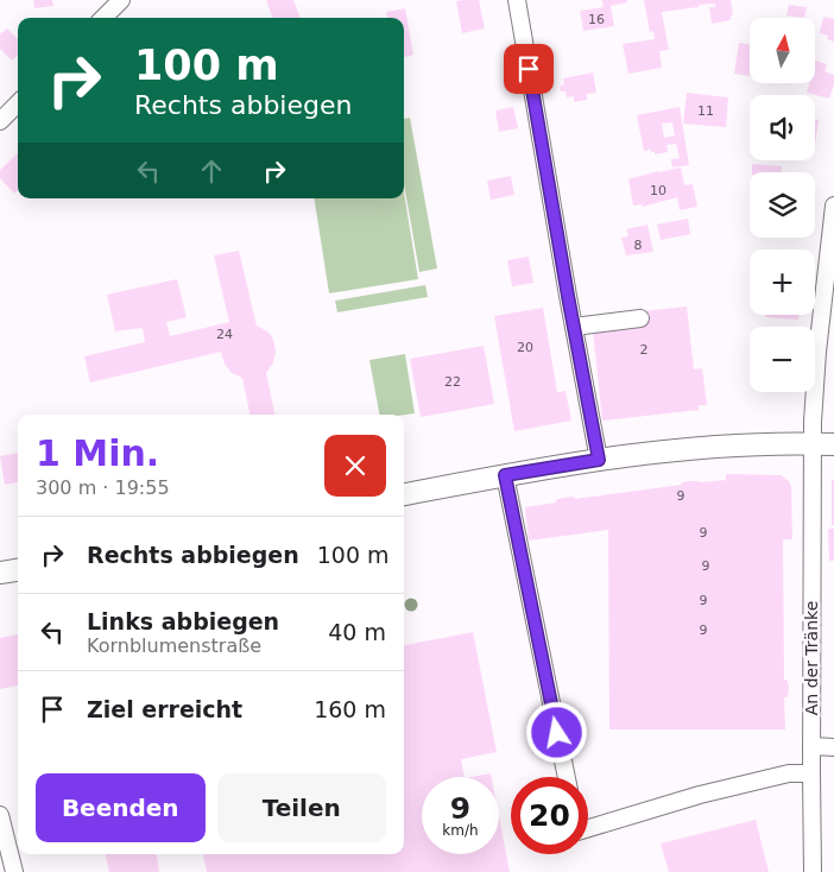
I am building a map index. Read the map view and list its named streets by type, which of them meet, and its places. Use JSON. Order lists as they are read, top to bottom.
{
  "streets": {
    "street": ["An der Tränke"]
  },
  "house_numbers": [
    "16",
    "11",
    "10",
    "8",
    "24",
    "20",
    "2",
    "22",
    "9",
    "9",
    "9",
    "9",
    "9"
  ],
  "north": "top",
  "page": {
    "map_buttons": ["+", "−"],
    "turn": ["100 m", "Rechts abbiegen"],
    "heading": ["1 Min.", "300 m · 19:55"],
    "list": [
      {
        "name": "Rechts abbiegen",
        "value": "100 m"
      },
      {
        "name": "Links abbiegen",
        "note": "Kornblumenstraße",
        "value": "40 m"
      },
      {
        "name": "Ziel erreicht",
        "value": "160 m"
      }
    ],
    "buttons": ["Beenden", "Teilen"],
    "speed": "9 km/h",
    "limit": "20"
  }
}
